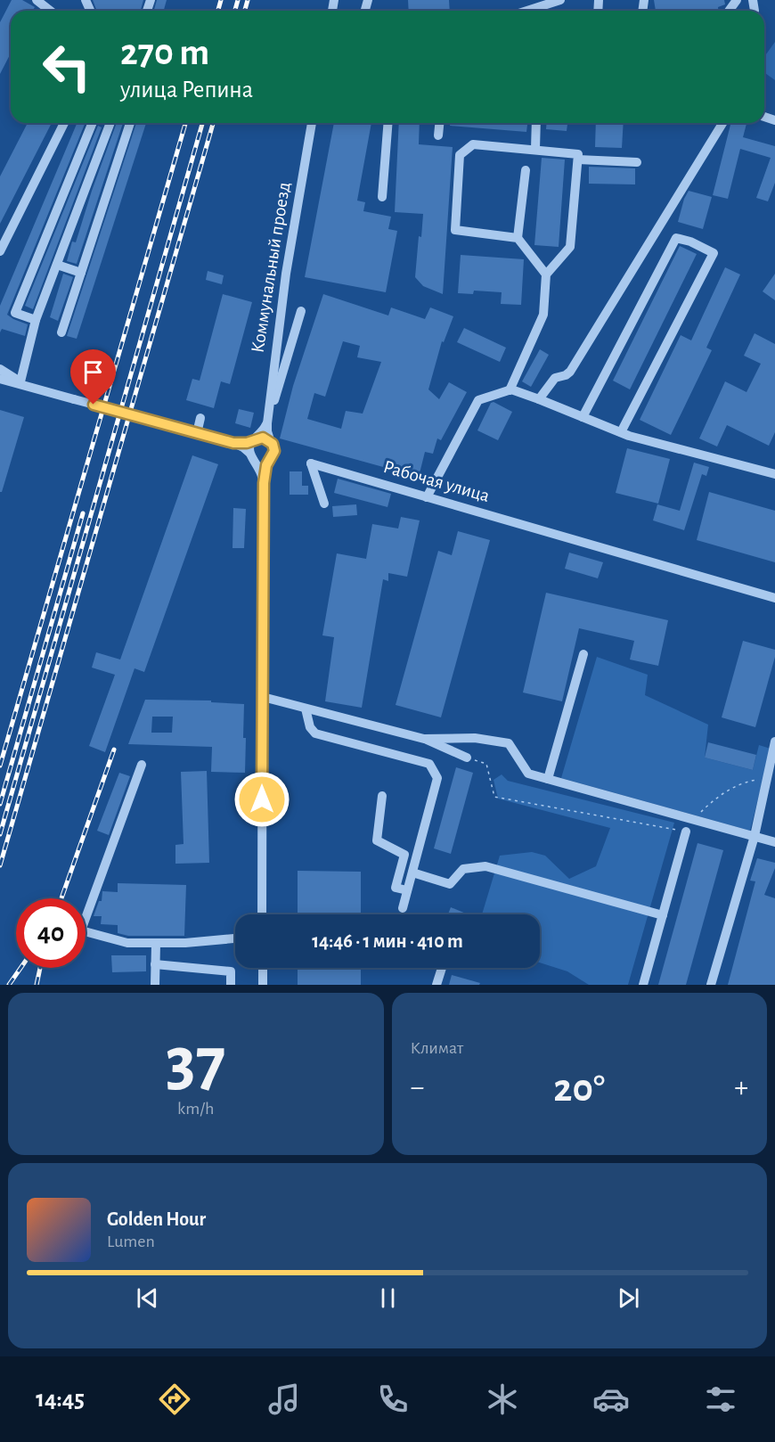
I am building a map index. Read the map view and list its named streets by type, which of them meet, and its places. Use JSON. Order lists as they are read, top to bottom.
{
  "streets": {
    "street": ["Коммунальный проезд", "Рабочая улица"]
  },
  "page": {
    "turn": ["270 m", "улица Репина"],
    "limit": "40",
    "trip": "14:46 · 1 мин · 410 m",
    "tile": [
      ["37", "km/h"],
      "Климат"
    ],
    "heat": ["−", "20°", "+"],
    "song": ["Golden Hour", "Lumen"],
    "tabs": "14:45"
  }
}
